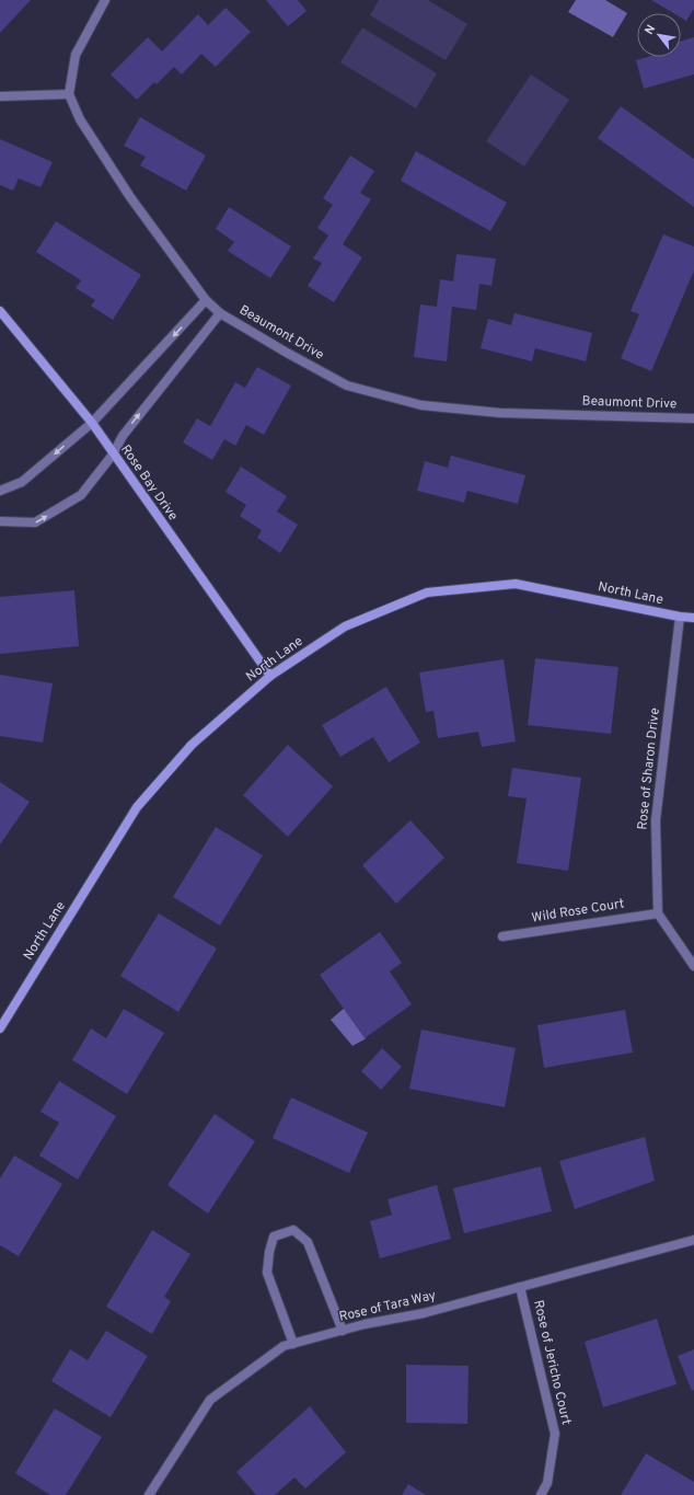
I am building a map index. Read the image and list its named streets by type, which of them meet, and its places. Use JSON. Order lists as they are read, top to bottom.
{
  "streets": {
    "street": [
      "Beaumont Drive",
      "Rose Bay Drive",
      "North Lane",
      "Rose of Sharon Drive",
      "Wild Rose Court",
      "Rose of Tara Way",
      "Rose of Jericho Court"
    ]
  },
  "crossings": [
    ["Rose Bay Drive", "North Lane"],
    ["North Lane", "Rose of Sharon Drive"],
    ["Rose of Sharon Drive", "Wild Rose Court"],
    ["Rose of Tara Way", "Rose of Jericho Court"]
  ],
  "north": "top left"
}
